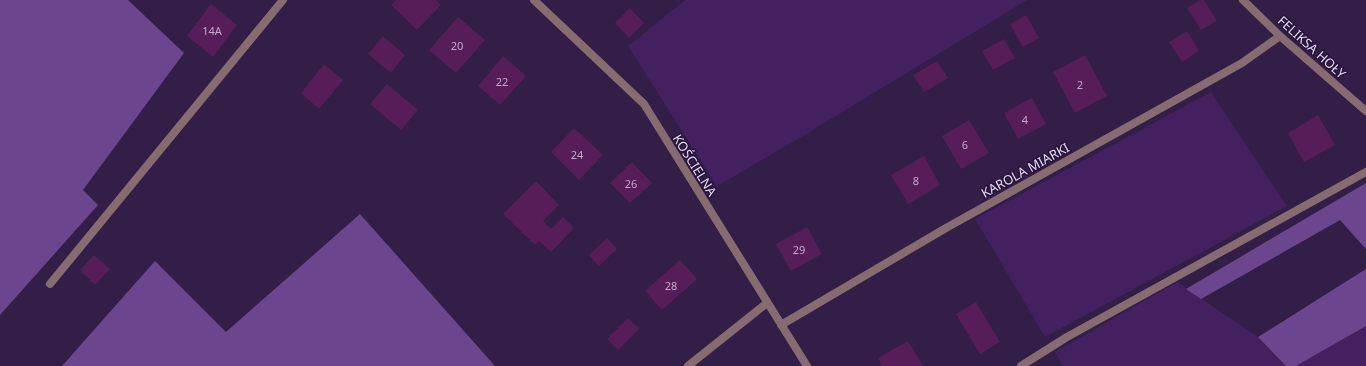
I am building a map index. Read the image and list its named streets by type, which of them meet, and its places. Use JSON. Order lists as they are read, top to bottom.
{
  "streets": {
    "street": ["FELIKSA HOŁY", "KOŚCIELNA", "KAROLA MIARKI"]
  },
  "crossings": [
    ["FELIKSA HOŁY", "KAROLA MIARKI"],
    ["KOŚCIELNA", "KAROLA MIARKI"]
  ],
  "house_numbers": [
    "14A",
    "20",
    "22",
    "2",
    "4",
    "6",
    "24",
    "8",
    "26",
    "29",
    "28"
  ]
}
